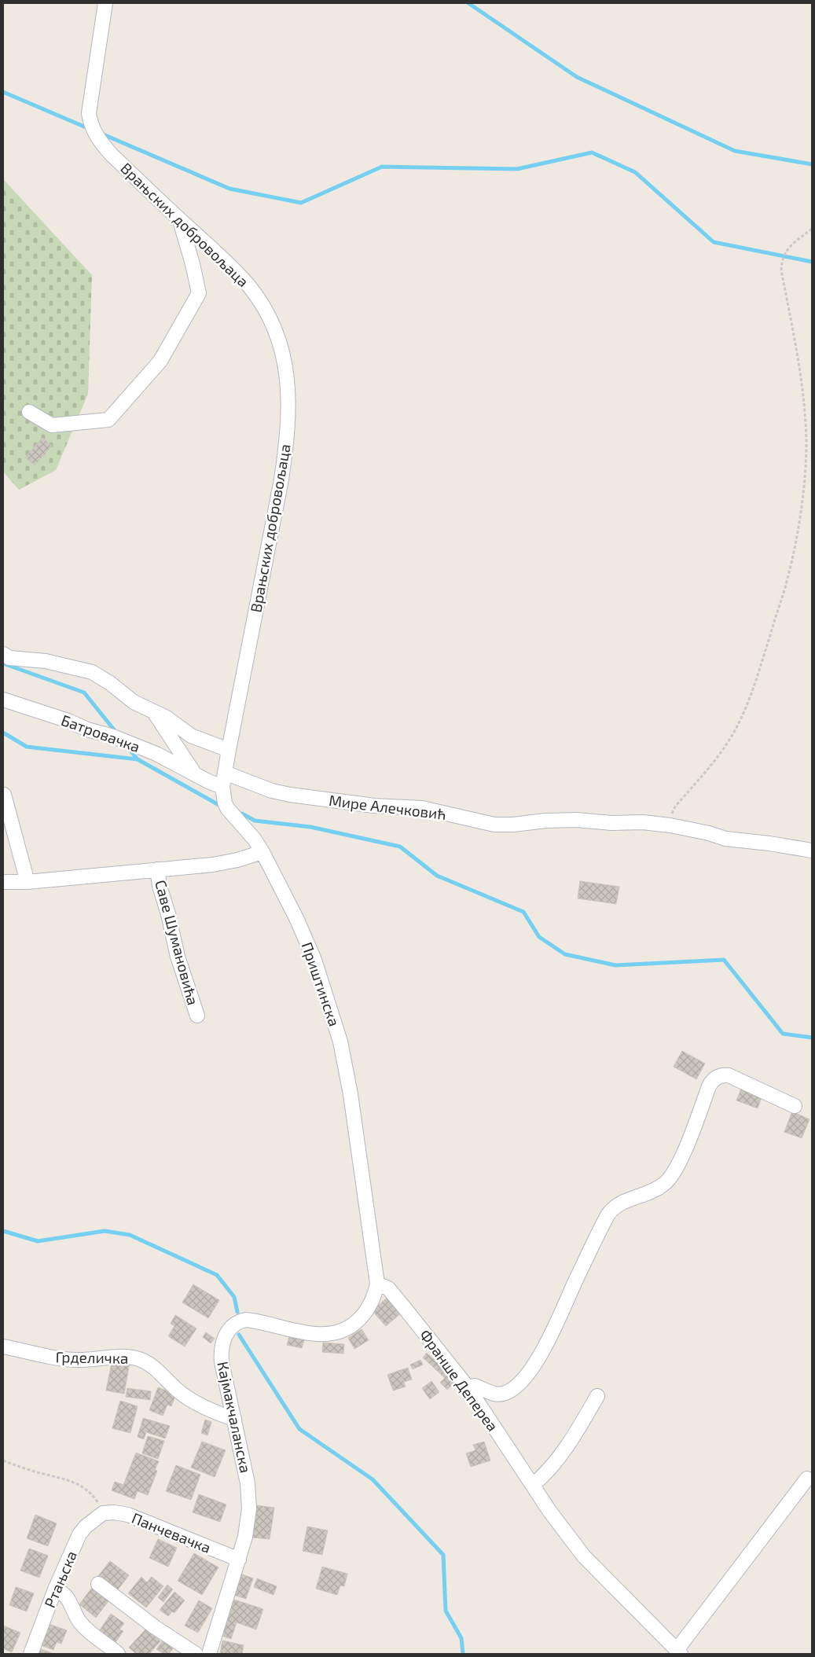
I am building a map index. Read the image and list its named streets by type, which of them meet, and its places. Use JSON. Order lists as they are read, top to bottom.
{
  "streets": {
    "street": [
      "Врањских добровољаца",
      "Батровачка",
      "Мире Алечковић",
      "Саве Шумановића",
      "Приштинска",
      "Грделичка",
      "Франше Депереа",
      "Кајмакчаланска",
      "Панчевачка",
      "Ртањска"
    ]
  },
  "crossings": [
    ["Врањских добровољаца", "Мире Алечковић"],
    ["Врањских добровољаца", "Приштинска"],
    ["Батровачка", "Приштинска"],
    ["Мире Алечковић", "Приштинска"],
    ["Саве Шумановића", "Приштинска"],
    ["Приштинска", "Кајмакчаланска"],
    ["Грделичка", "Кајмакчаланска"],
    ["Франше Депереа", "Кајмакчаланска"],
    ["Кајмакчаланска", "Панчевачка"],
    ["Панчевачка", "Ртањска"]
  ]
}
